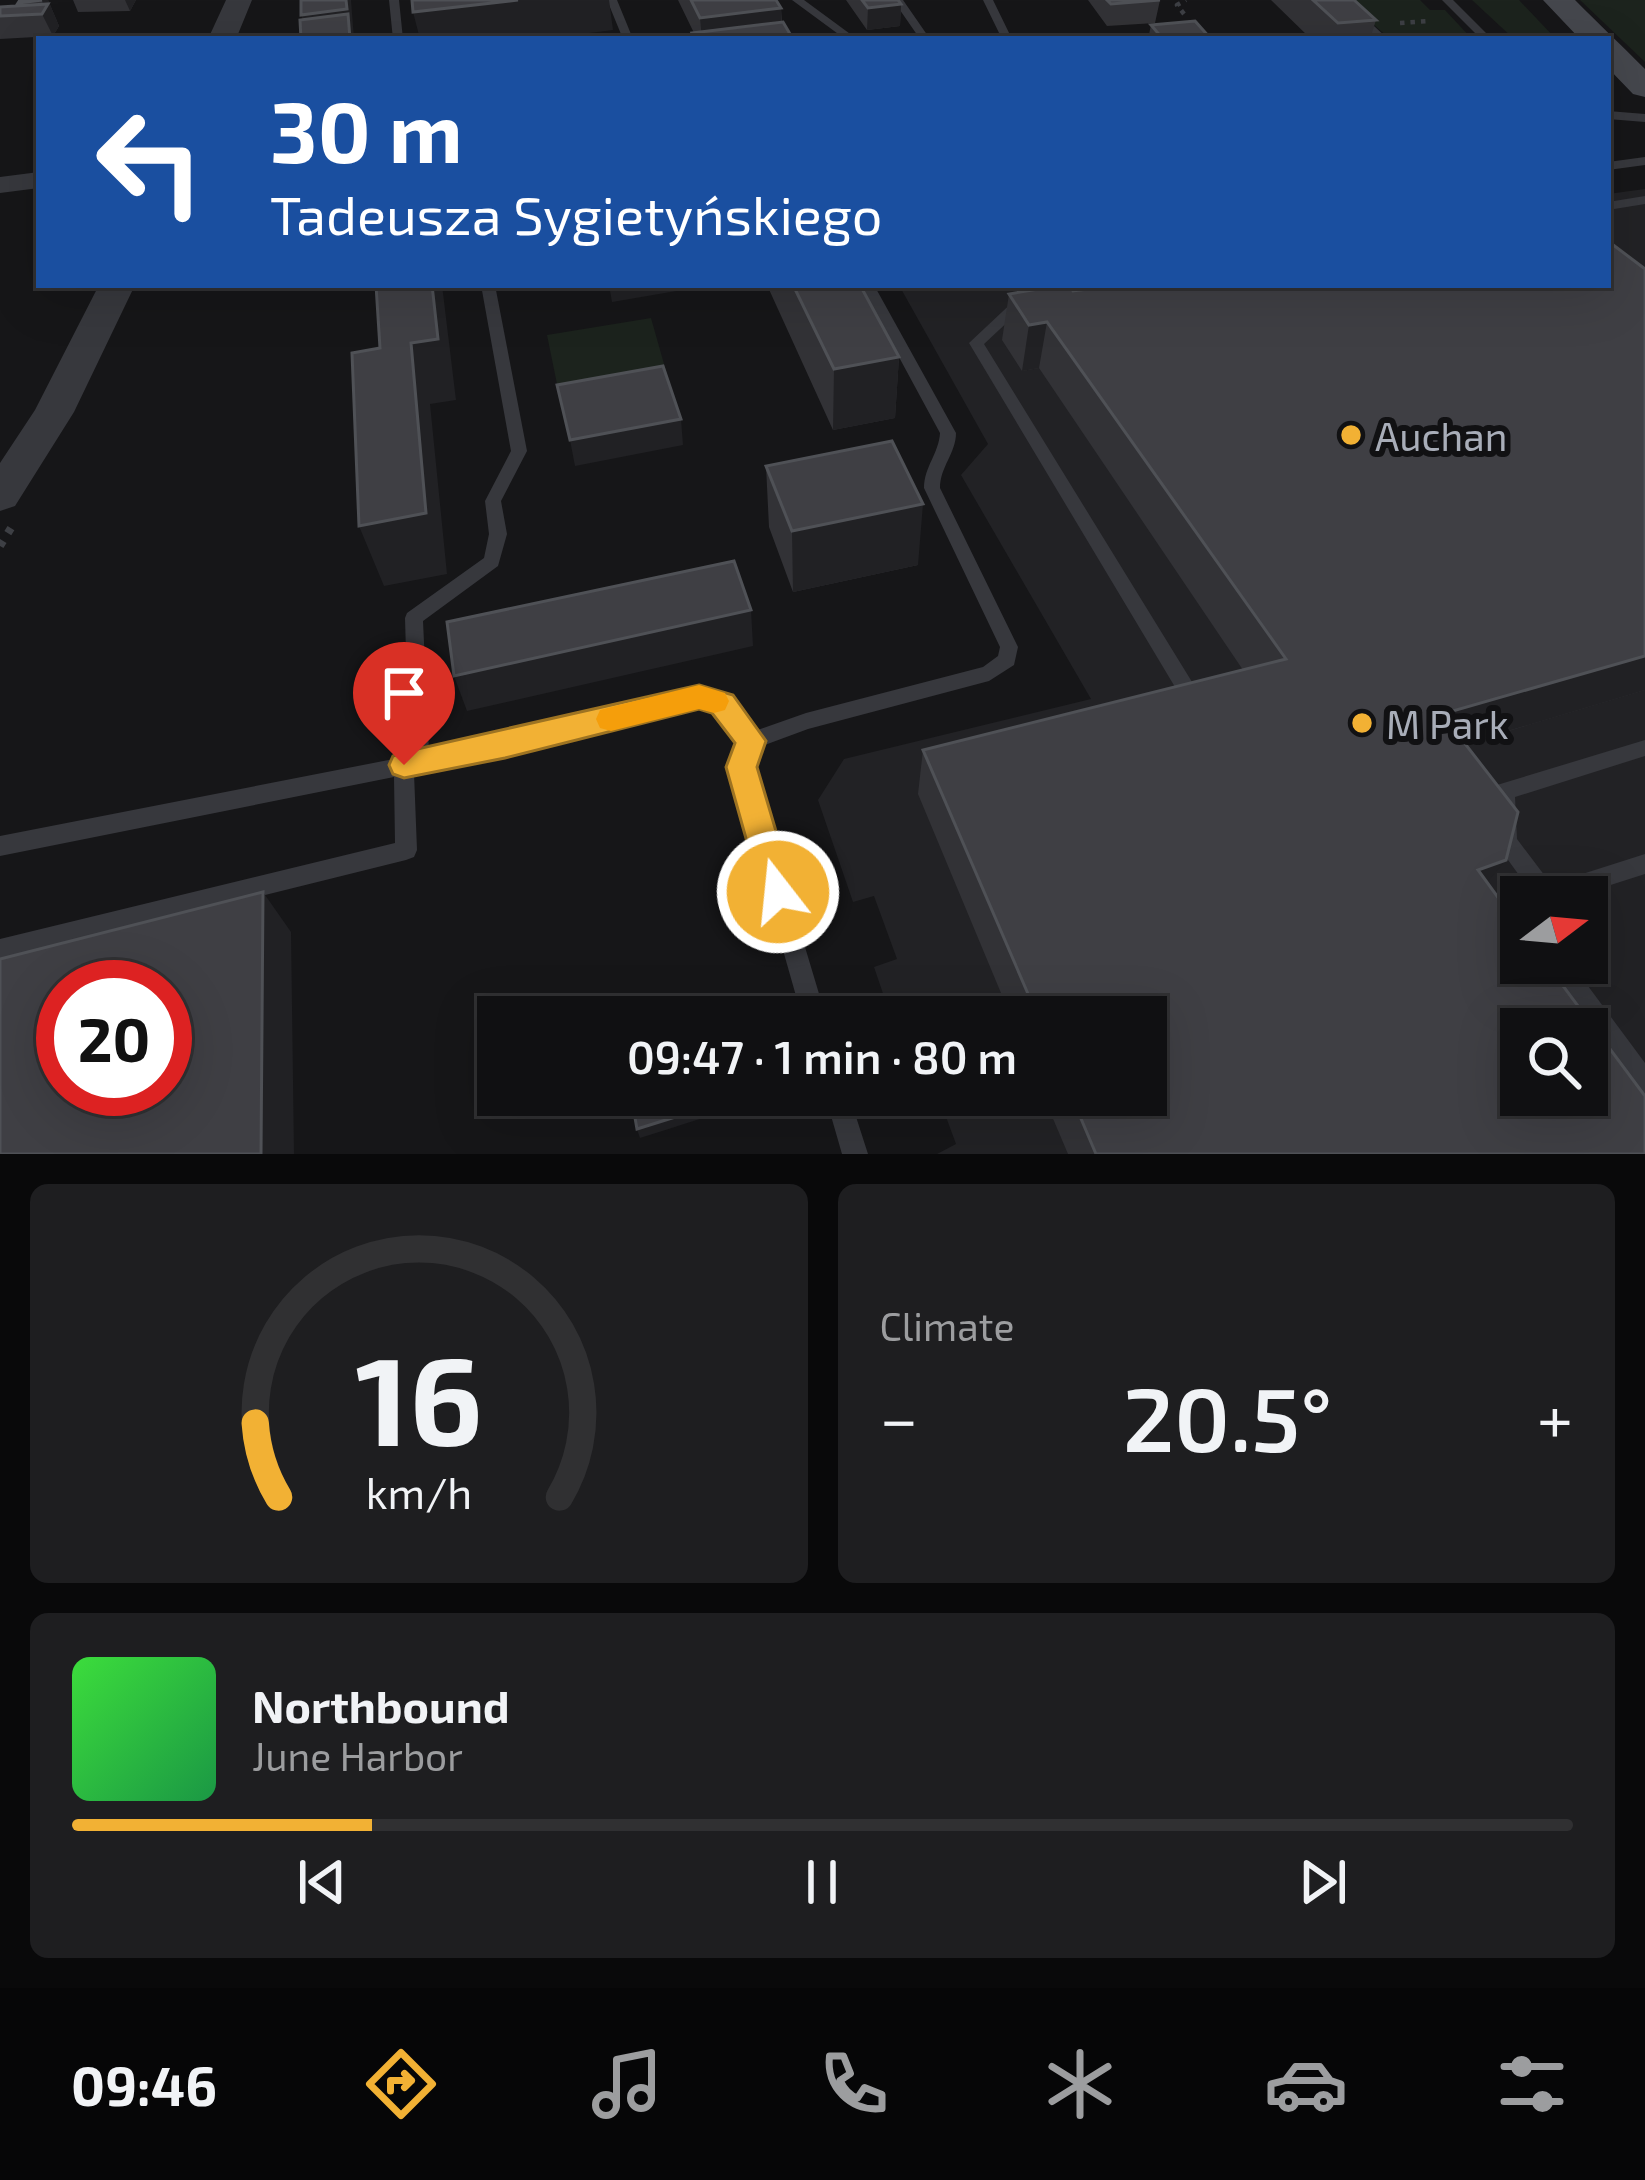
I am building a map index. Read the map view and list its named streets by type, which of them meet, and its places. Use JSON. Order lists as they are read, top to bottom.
{
  "places": ["Auchan", "M Park"],
  "north": "right",
  "page": {
    "turn": ["30 m", "Tadeusza Sygietyńskiego"],
    "limit": "20",
    "trip": "09:47 · 1 min · 80 m",
    "tile": "Climate",
    "heat": ["−", "20.5°", "+"],
    "song": ["Northbound", "June Harbor"],
    "tabs": "09:46",
    "gauge": ["16", "km/h"]
  }
}
